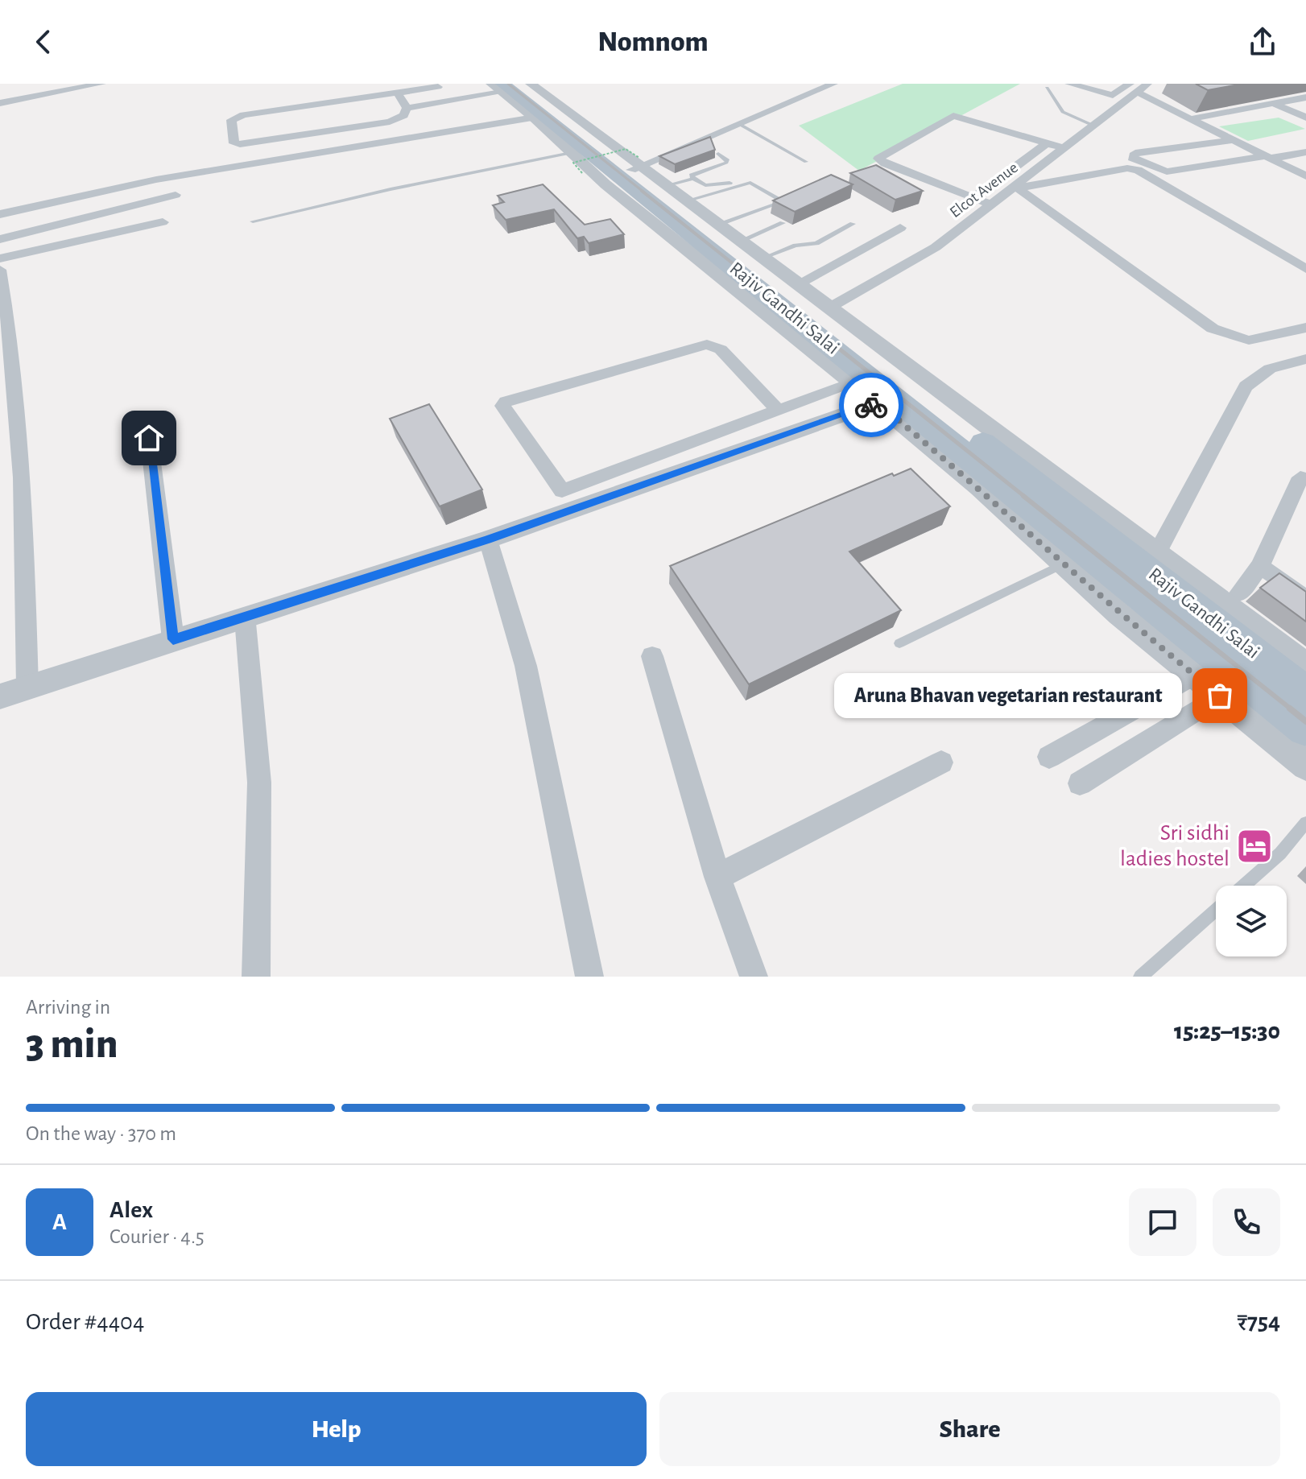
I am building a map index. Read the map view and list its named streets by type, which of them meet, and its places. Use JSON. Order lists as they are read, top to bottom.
{
  "streets": {
    "main road": ["Rajiv Gandhi Salai"],
    "street": ["Elcot Avenue"]
  },
  "places": {
    "other": ["Aruna Bhavan vegetarian restaurant"],
    "hotel": ["Sri sidhi ladies hostel"]
  },
  "page": {
    "header": "Nomnom",
    "bubble": "Aruna Bhavan vegetarian restaurant",
    "heading": ["3 min", "Arriving in", "15:25–15:30"],
    "panel": [
      "Alex",
      "Courier · 4.5",
      "Order #4404",
      "₹754"
    ],
    "bar": "On the way · 370 m",
    "round": "A",
    "buttons": ["Help", "Share"]
  }
}
